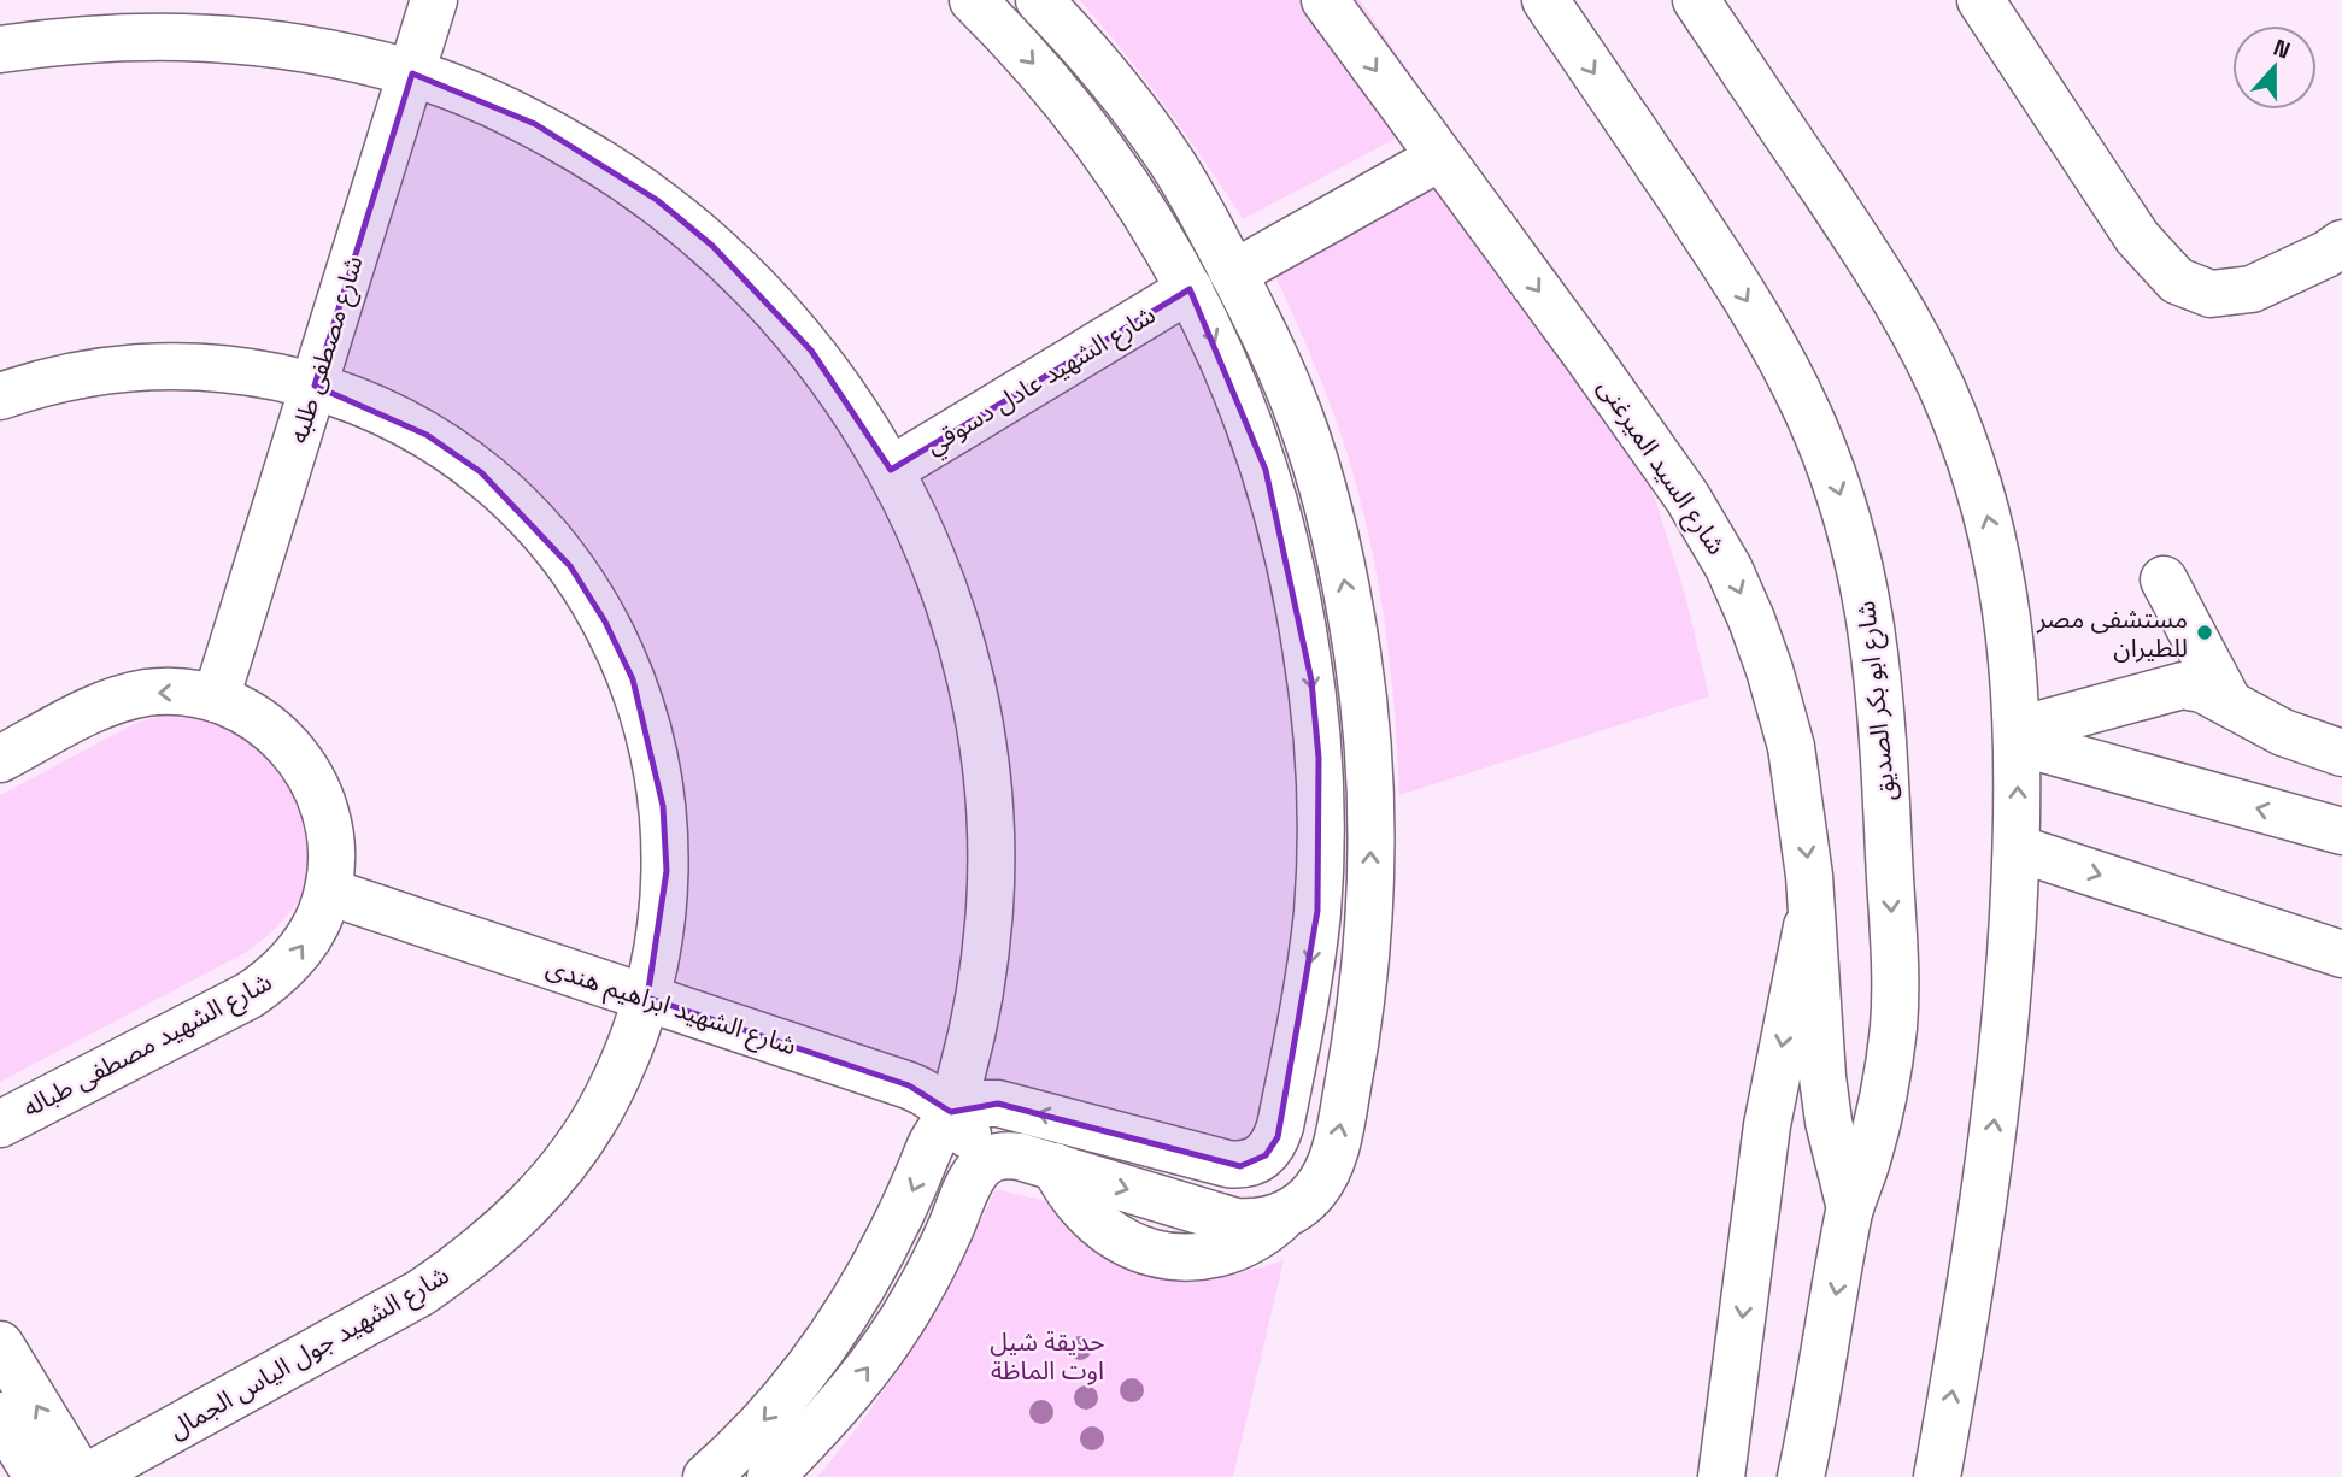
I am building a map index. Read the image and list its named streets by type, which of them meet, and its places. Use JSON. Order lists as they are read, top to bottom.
{
  "streets": {
    "main road": [
      "شارع مصطفى طلبه",
      "شارع الشهيد عادل دسوقي",
      "شارع السيد الميرغنى",
      "شارع ابو بكر الصديق",
      "شارع الشهيد ابراهيم هندى",
      "شارع الشهيد مصطفى طباله",
      "شارع الشهيد جول الياس الجمال"
    ]
  },
  "crossings": [
    ["شارع مصطفى طلبه", "شارع الشهيد مصطفى طباله"],
    ["شارع مصطفى طلبه", "شارع الشهيد جول الياس الجمال"],
    ["شارع السيد الميرغنى", "شارع ابو بكر الصديق"],
    ["شارع الشهيد ابراهيم هندى", "شارع الشهيد مصطفى طباله"],
    ["شارع الشهيد ابراهيم هندى", "شارع الشهيد جول الياس الجمال"]
  ],
  "parks": ["حديقة شيل اوت الماظة"],
  "places": ["مستشفى مصر للطيران"],
  "north": "top"
}
